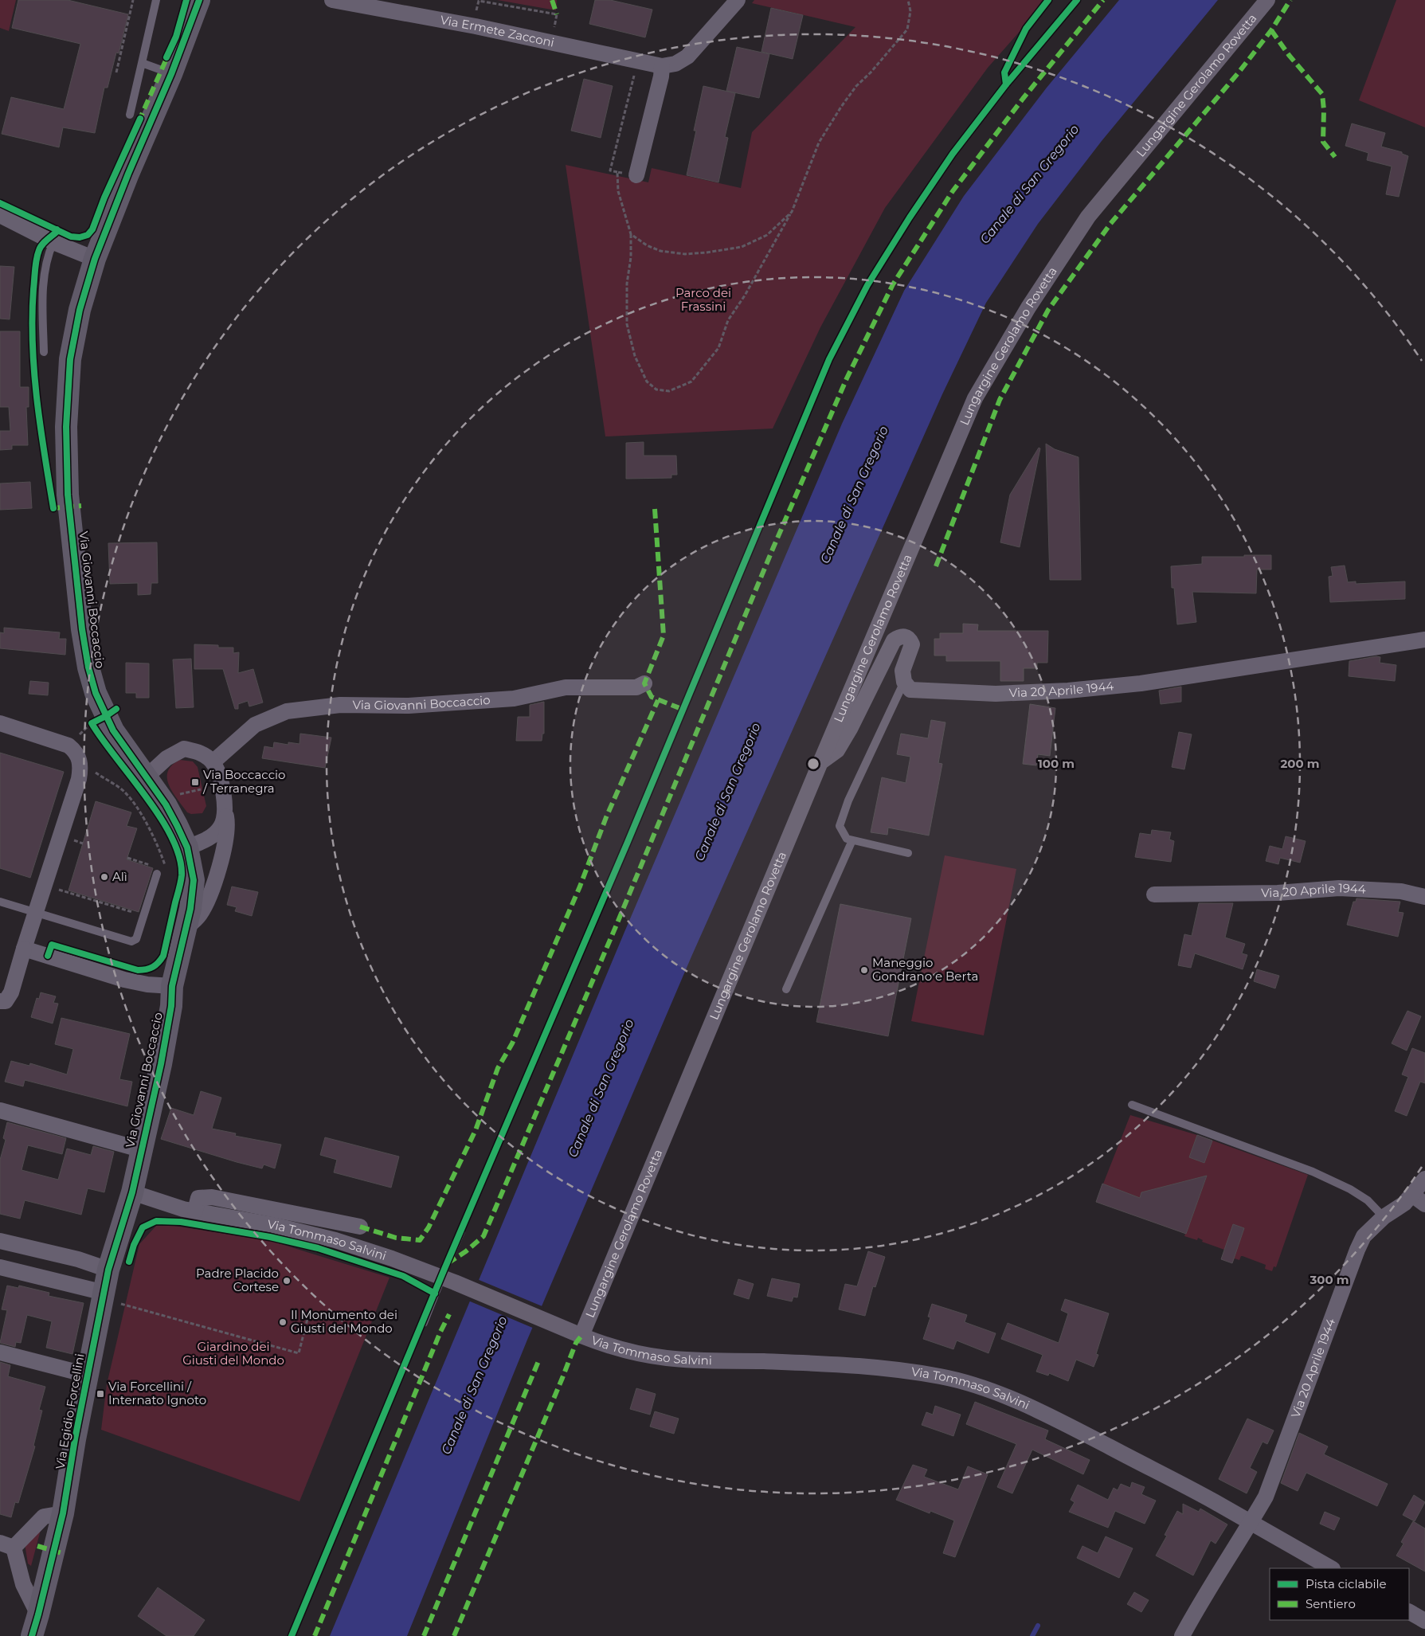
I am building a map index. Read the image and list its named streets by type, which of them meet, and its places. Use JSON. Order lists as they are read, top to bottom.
{
  "streets": {
    "street": [
      "Via Ermete Zacconi",
      "Lungargine Gerolamo Rovetta",
      "Via Giovanni Boccaccio",
      "Via 20 Aprile 1944",
      "Via Tommaso Salvini",
      "Via Egidio Forcellini"
    ]
  },
  "crossings": [
    ["Lungargine Gerolamo Rovetta", "Via Tommaso Salvini"],
    ["Via Giovanni Boccaccio", "Via Tommaso Salvini"],
    ["Via Giovanni Boccaccio", "Via Egidio Forcellini"],
    ["Via 20 Aprile 1944", "Via Tommaso Salvini"],
    ["Via Tommaso Salvini", "Via Egidio Forcellini"]
  ],
  "water": ["Canale di San Gregorio"],
  "parks": ["Parco dei Frassini", "Giardino dei Giusti del Mondo"],
  "places": {
    "transit": ["Via Boccaccio / Terranegra", "Via Forcellini / Internato Ignoto"],
    "other": [
      "Alì",
      "Maneggio Gondrano e Berta",
      "Padre Placido Cortese",
      "Il Monumento dei Giusti del Mondo"
    ]
  },
  "legend": ["Pista ciclabile", "Sentiero"],
  "rings": ["100 m", "200 m", "300 m"]
}
